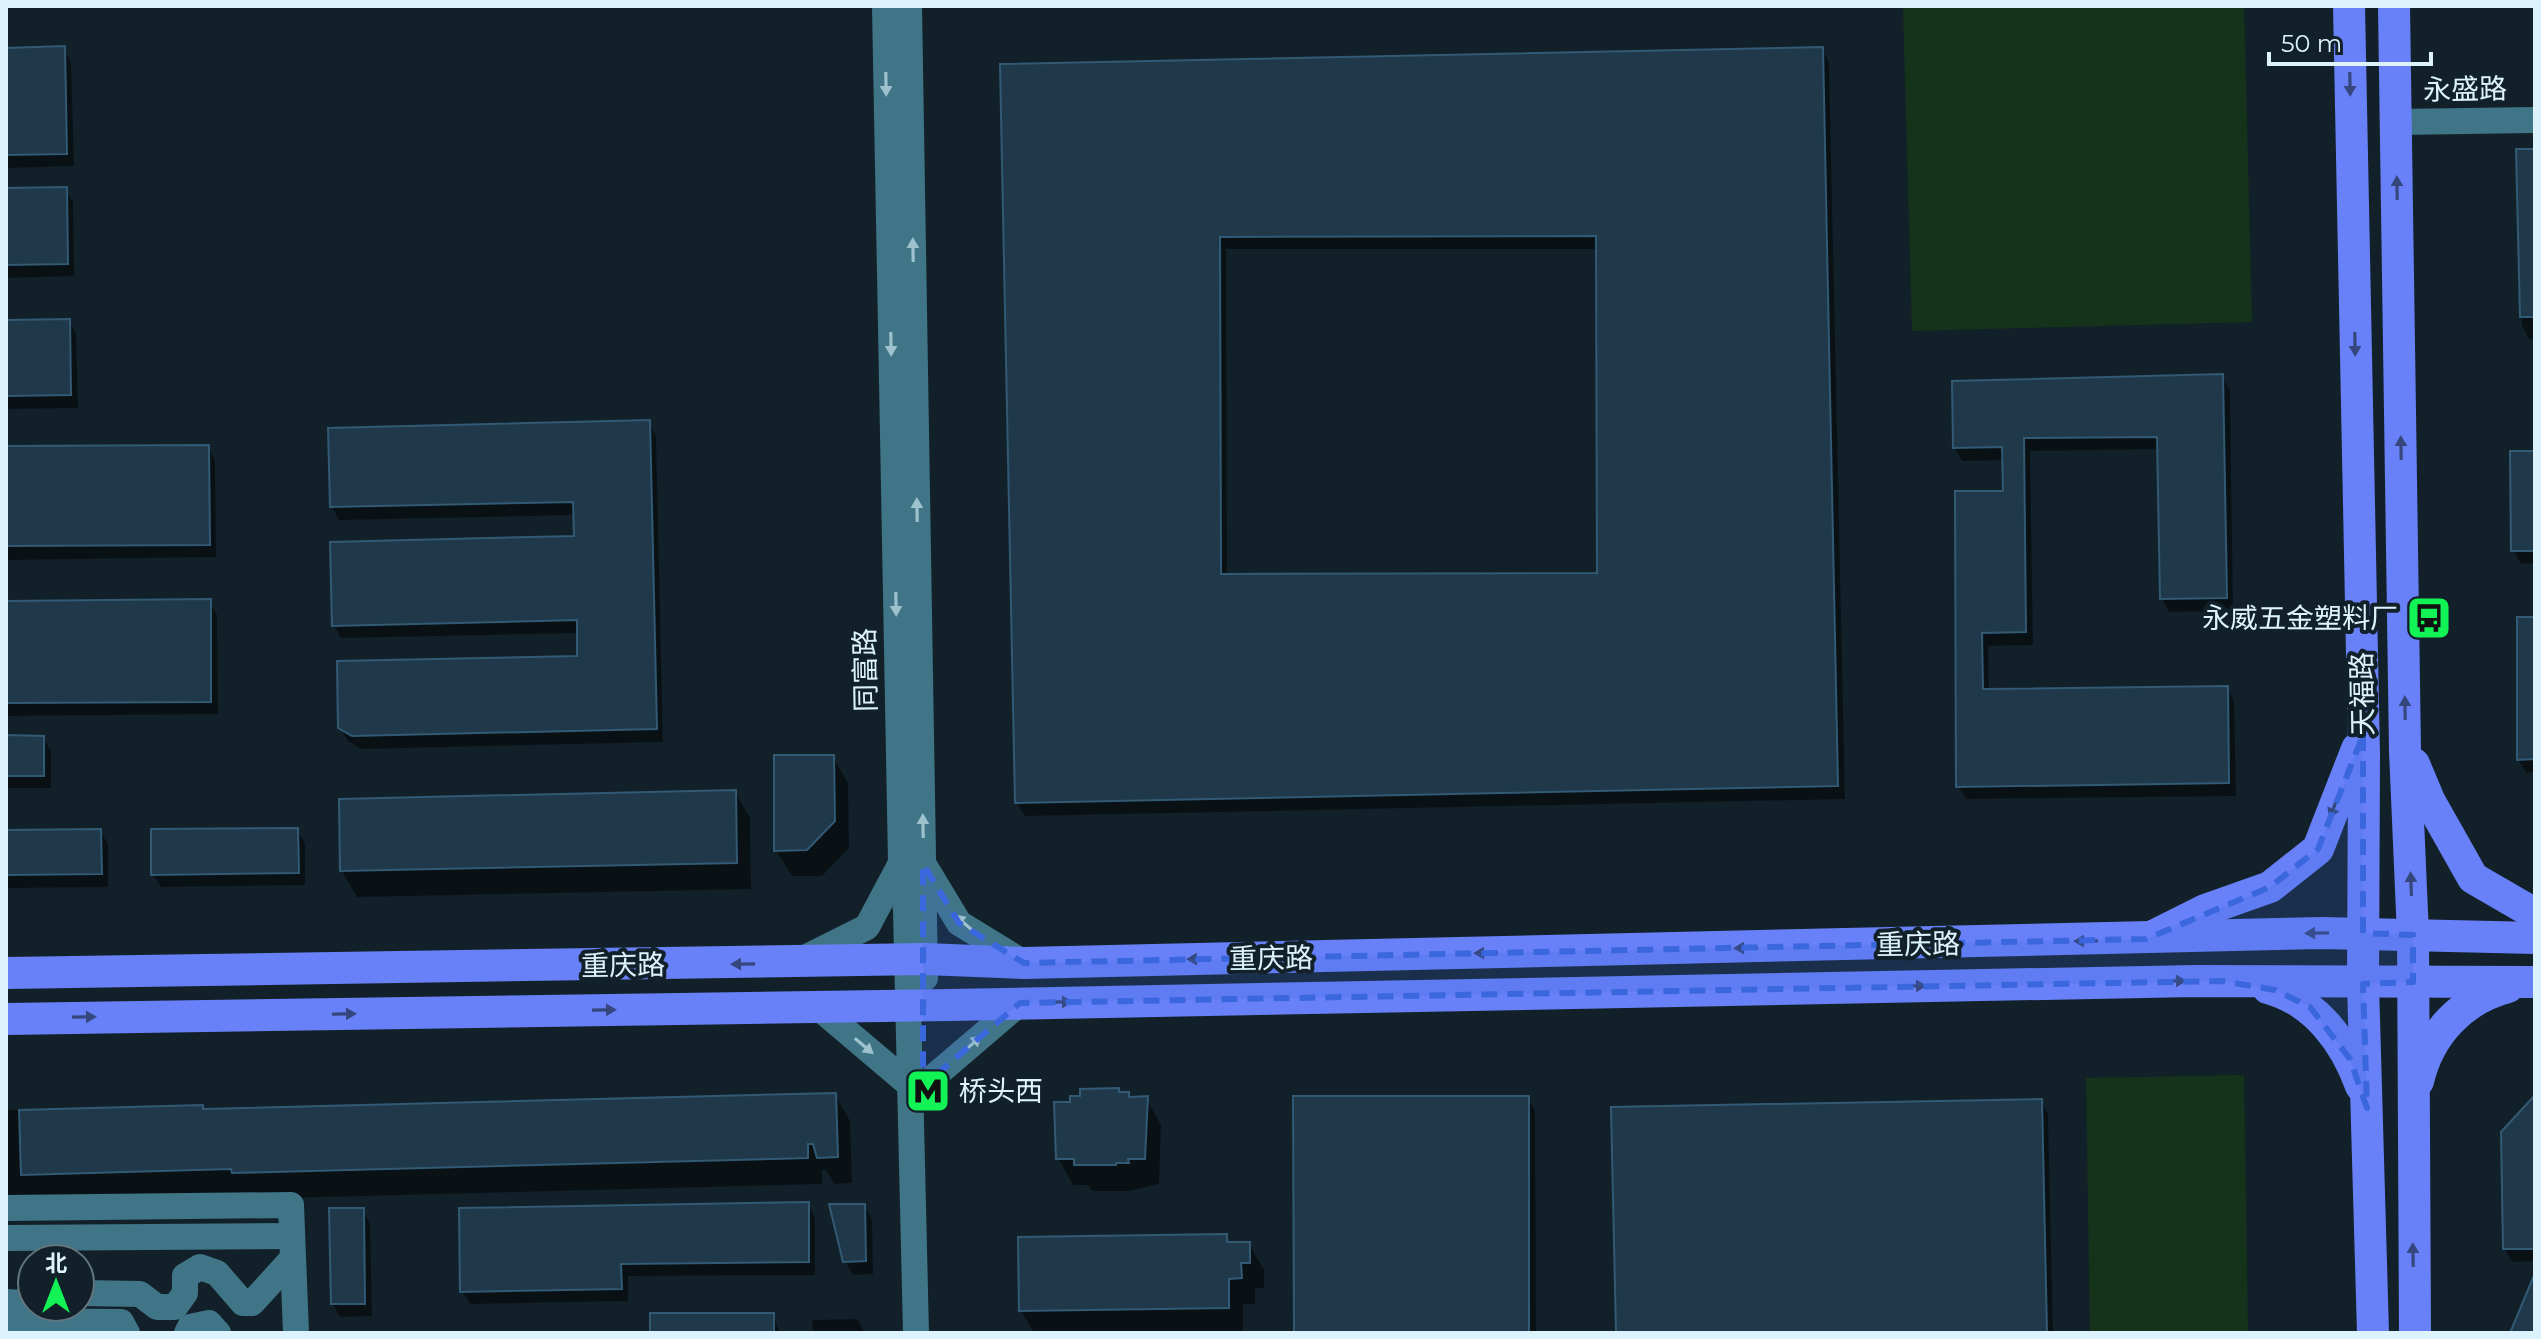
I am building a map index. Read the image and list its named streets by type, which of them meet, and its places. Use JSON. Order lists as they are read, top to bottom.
{
  "streets": {
    "main road": ["天福路", "重庆路"],
    "street": ["永盛路", "同富路"]
  },
  "crossings": [
    ["永盛路", "天福路"],
    ["同富路", "重庆路"],
    ["天福路", "重庆路"]
  ],
  "places": {
    "bus stop": ["永威五金塑料厂"],
    "metro station": ["桥头西"]
  },
  "scale_bar": "50 m",
  "north": "top"
}
